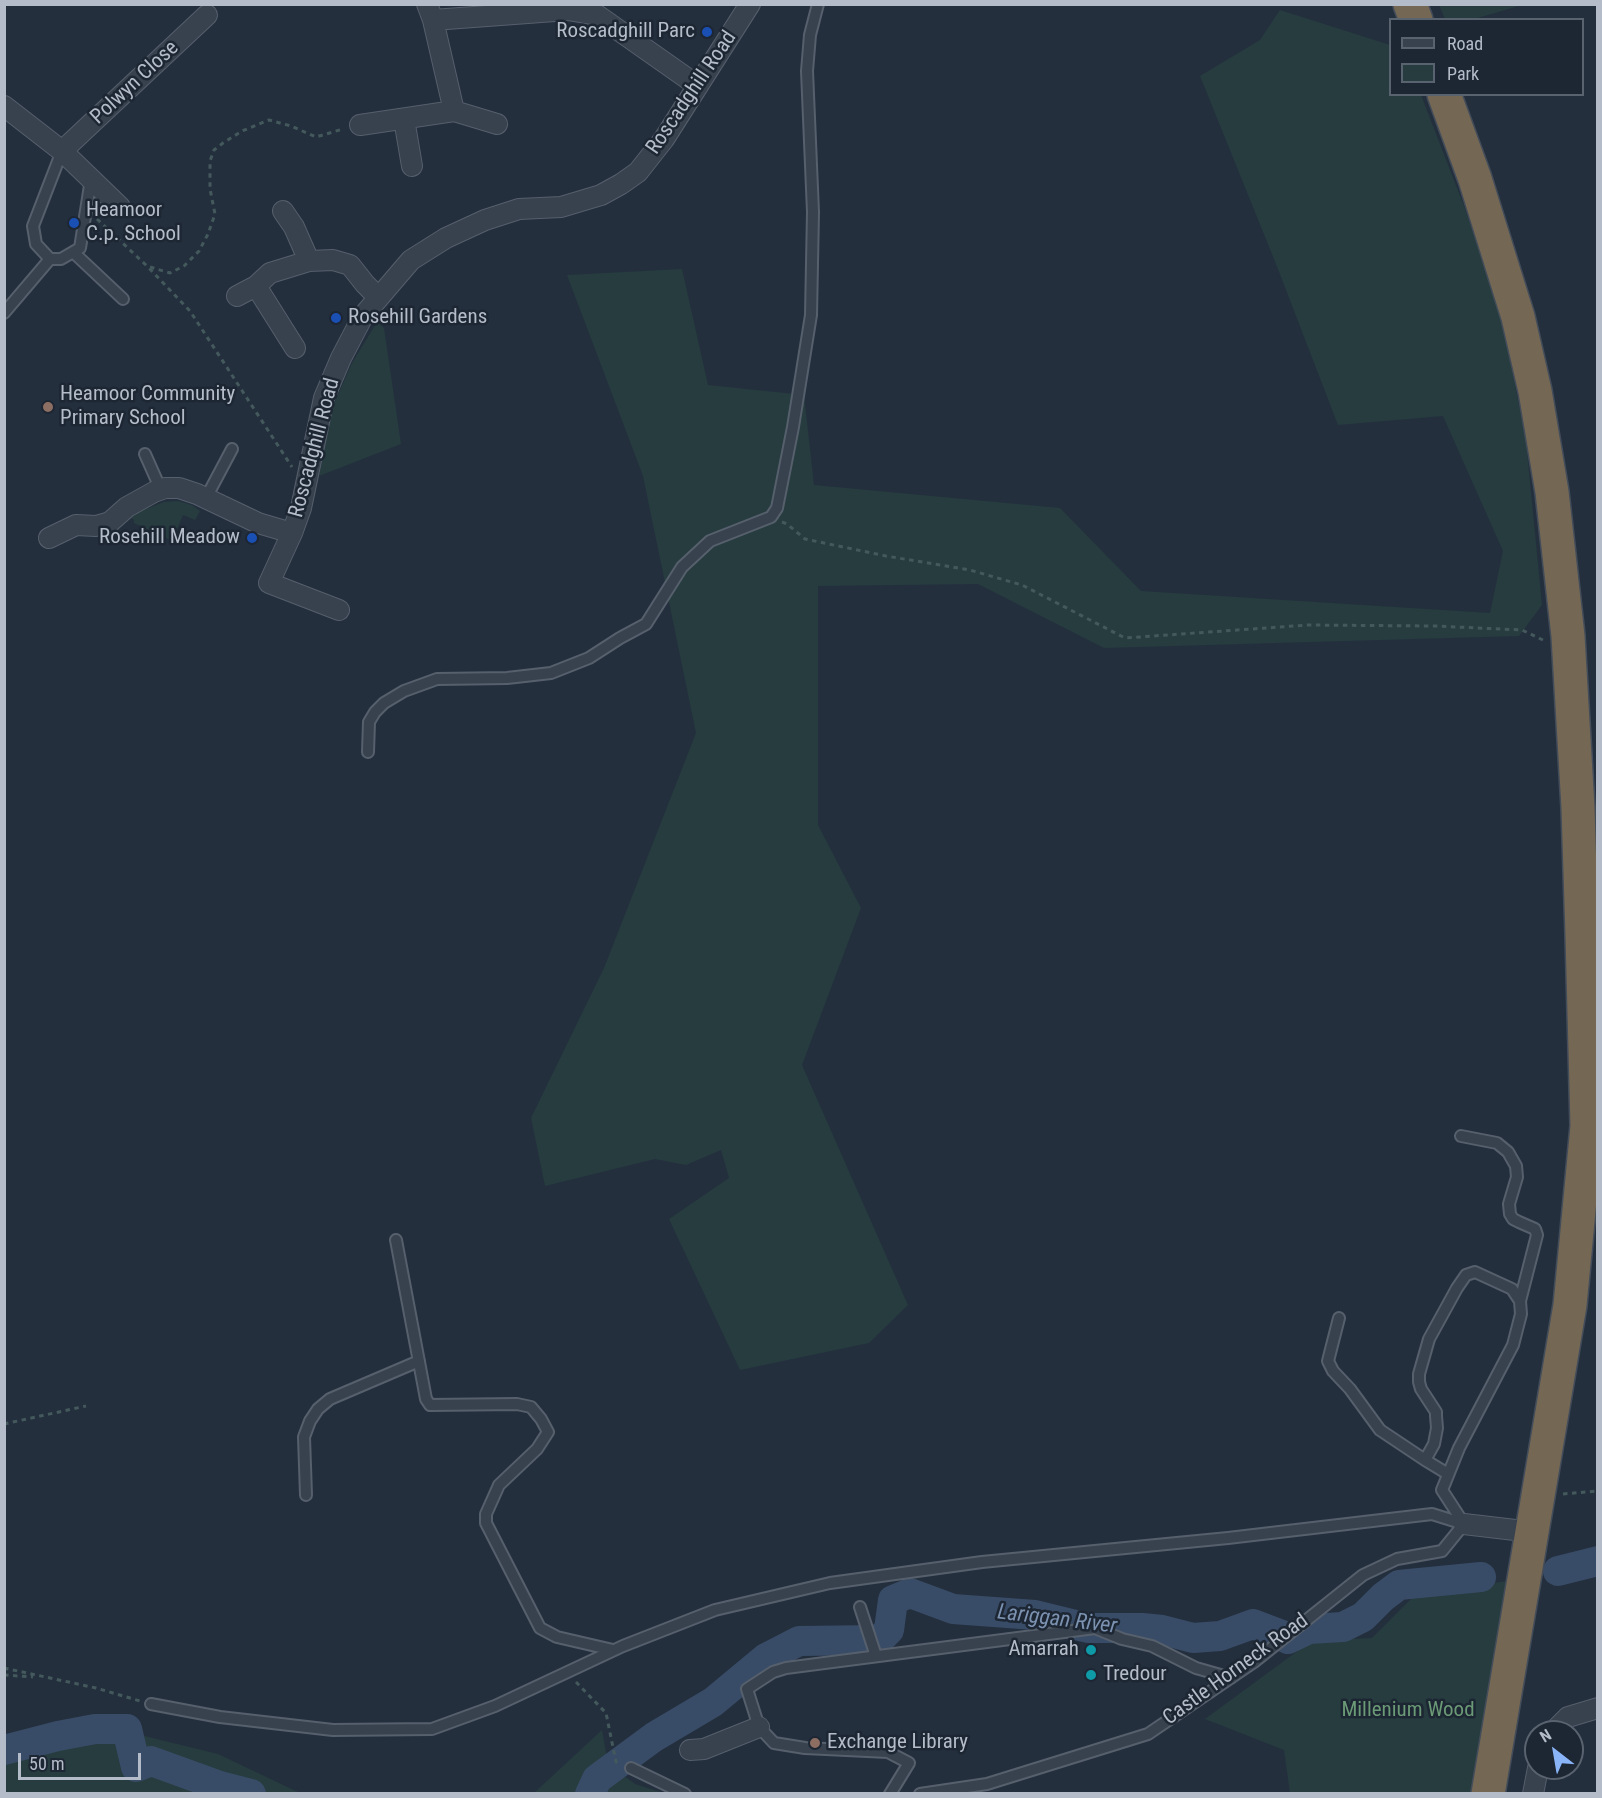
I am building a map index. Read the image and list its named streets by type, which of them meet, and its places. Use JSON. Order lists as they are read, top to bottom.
{
  "streets": {
    "street": ["Polwyn Close", "Roscadghill Road"],
    "lane": ["Castle Horneck Road"]
  },
  "water": ["Lariggan River"],
  "parks": ["Millenium Wood"],
  "places": [
    "Roscadghill Parc",
    "Heamoor C.p. School",
    "Rosehill Gardens",
    "Heamoor Community Primary School",
    "Rosehill Meadow",
    "Amarrah",
    "Tredour",
    "Exchange Library"
  ],
  "legend": ["Road", "Park"],
  "scale_bar": "50 m",
  "north": "top left"
}
